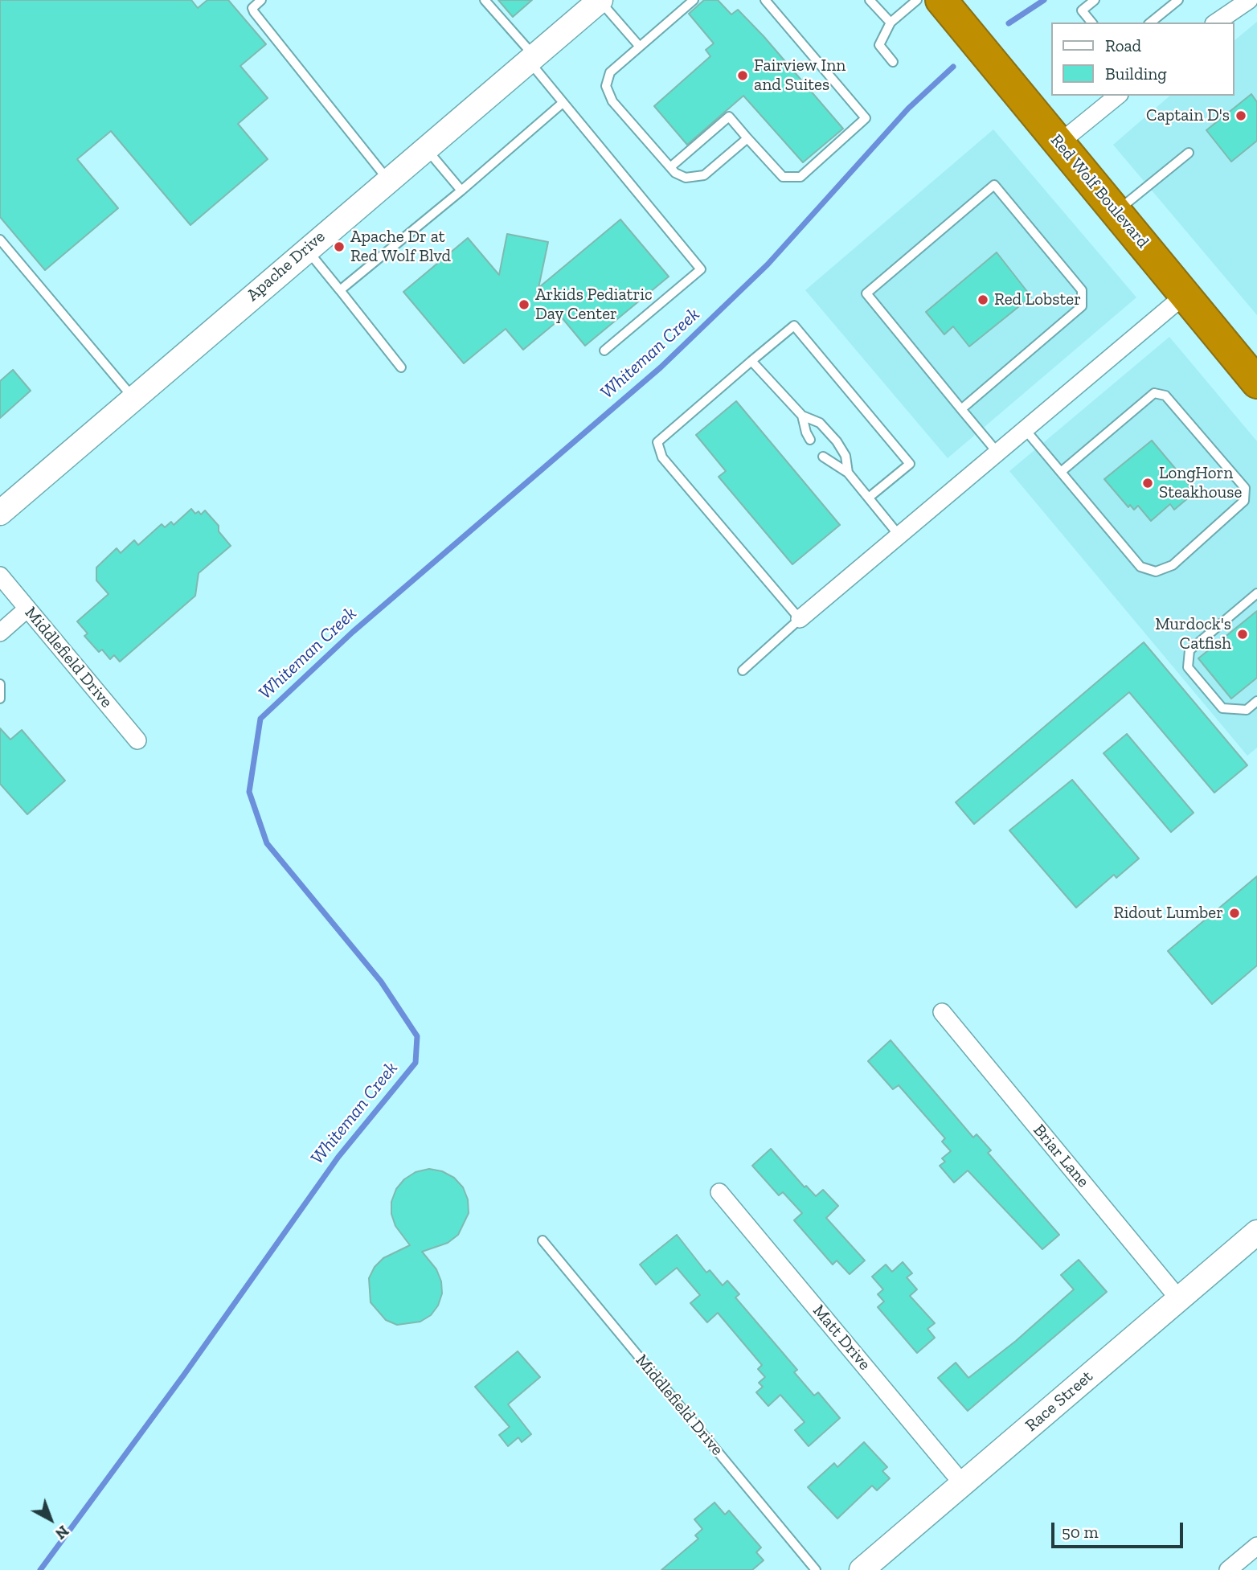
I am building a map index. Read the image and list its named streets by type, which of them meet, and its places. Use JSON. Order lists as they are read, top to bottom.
{
  "streets": {
    "highway": ["Red Wolf Boulevard"],
    "street": [
      "Apache Drive",
      "Middlefield Drive",
      "Briar Lane",
      "Matt Drive",
      "Race Street"
    ]
  },
  "crossings": [
    ["Briar Lane", "Race Street"],
    ["Matt Drive", "Race Street"]
  ],
  "water": ["Whiteman Creek"],
  "places": [
    "Fairview Inn and Suites",
    "Captain D's",
    "Apache Dr at Red Wolf Blvd",
    "Red Lobster",
    "Arkids Pediatric Day Center",
    "LongHorn Steakhouse",
    "Murdock's Catfish",
    "Ridout Lumber"
  ],
  "legend": ["Road", "Building"],
  "scale_bar": "50 m",
  "north": "bottom right"
}
